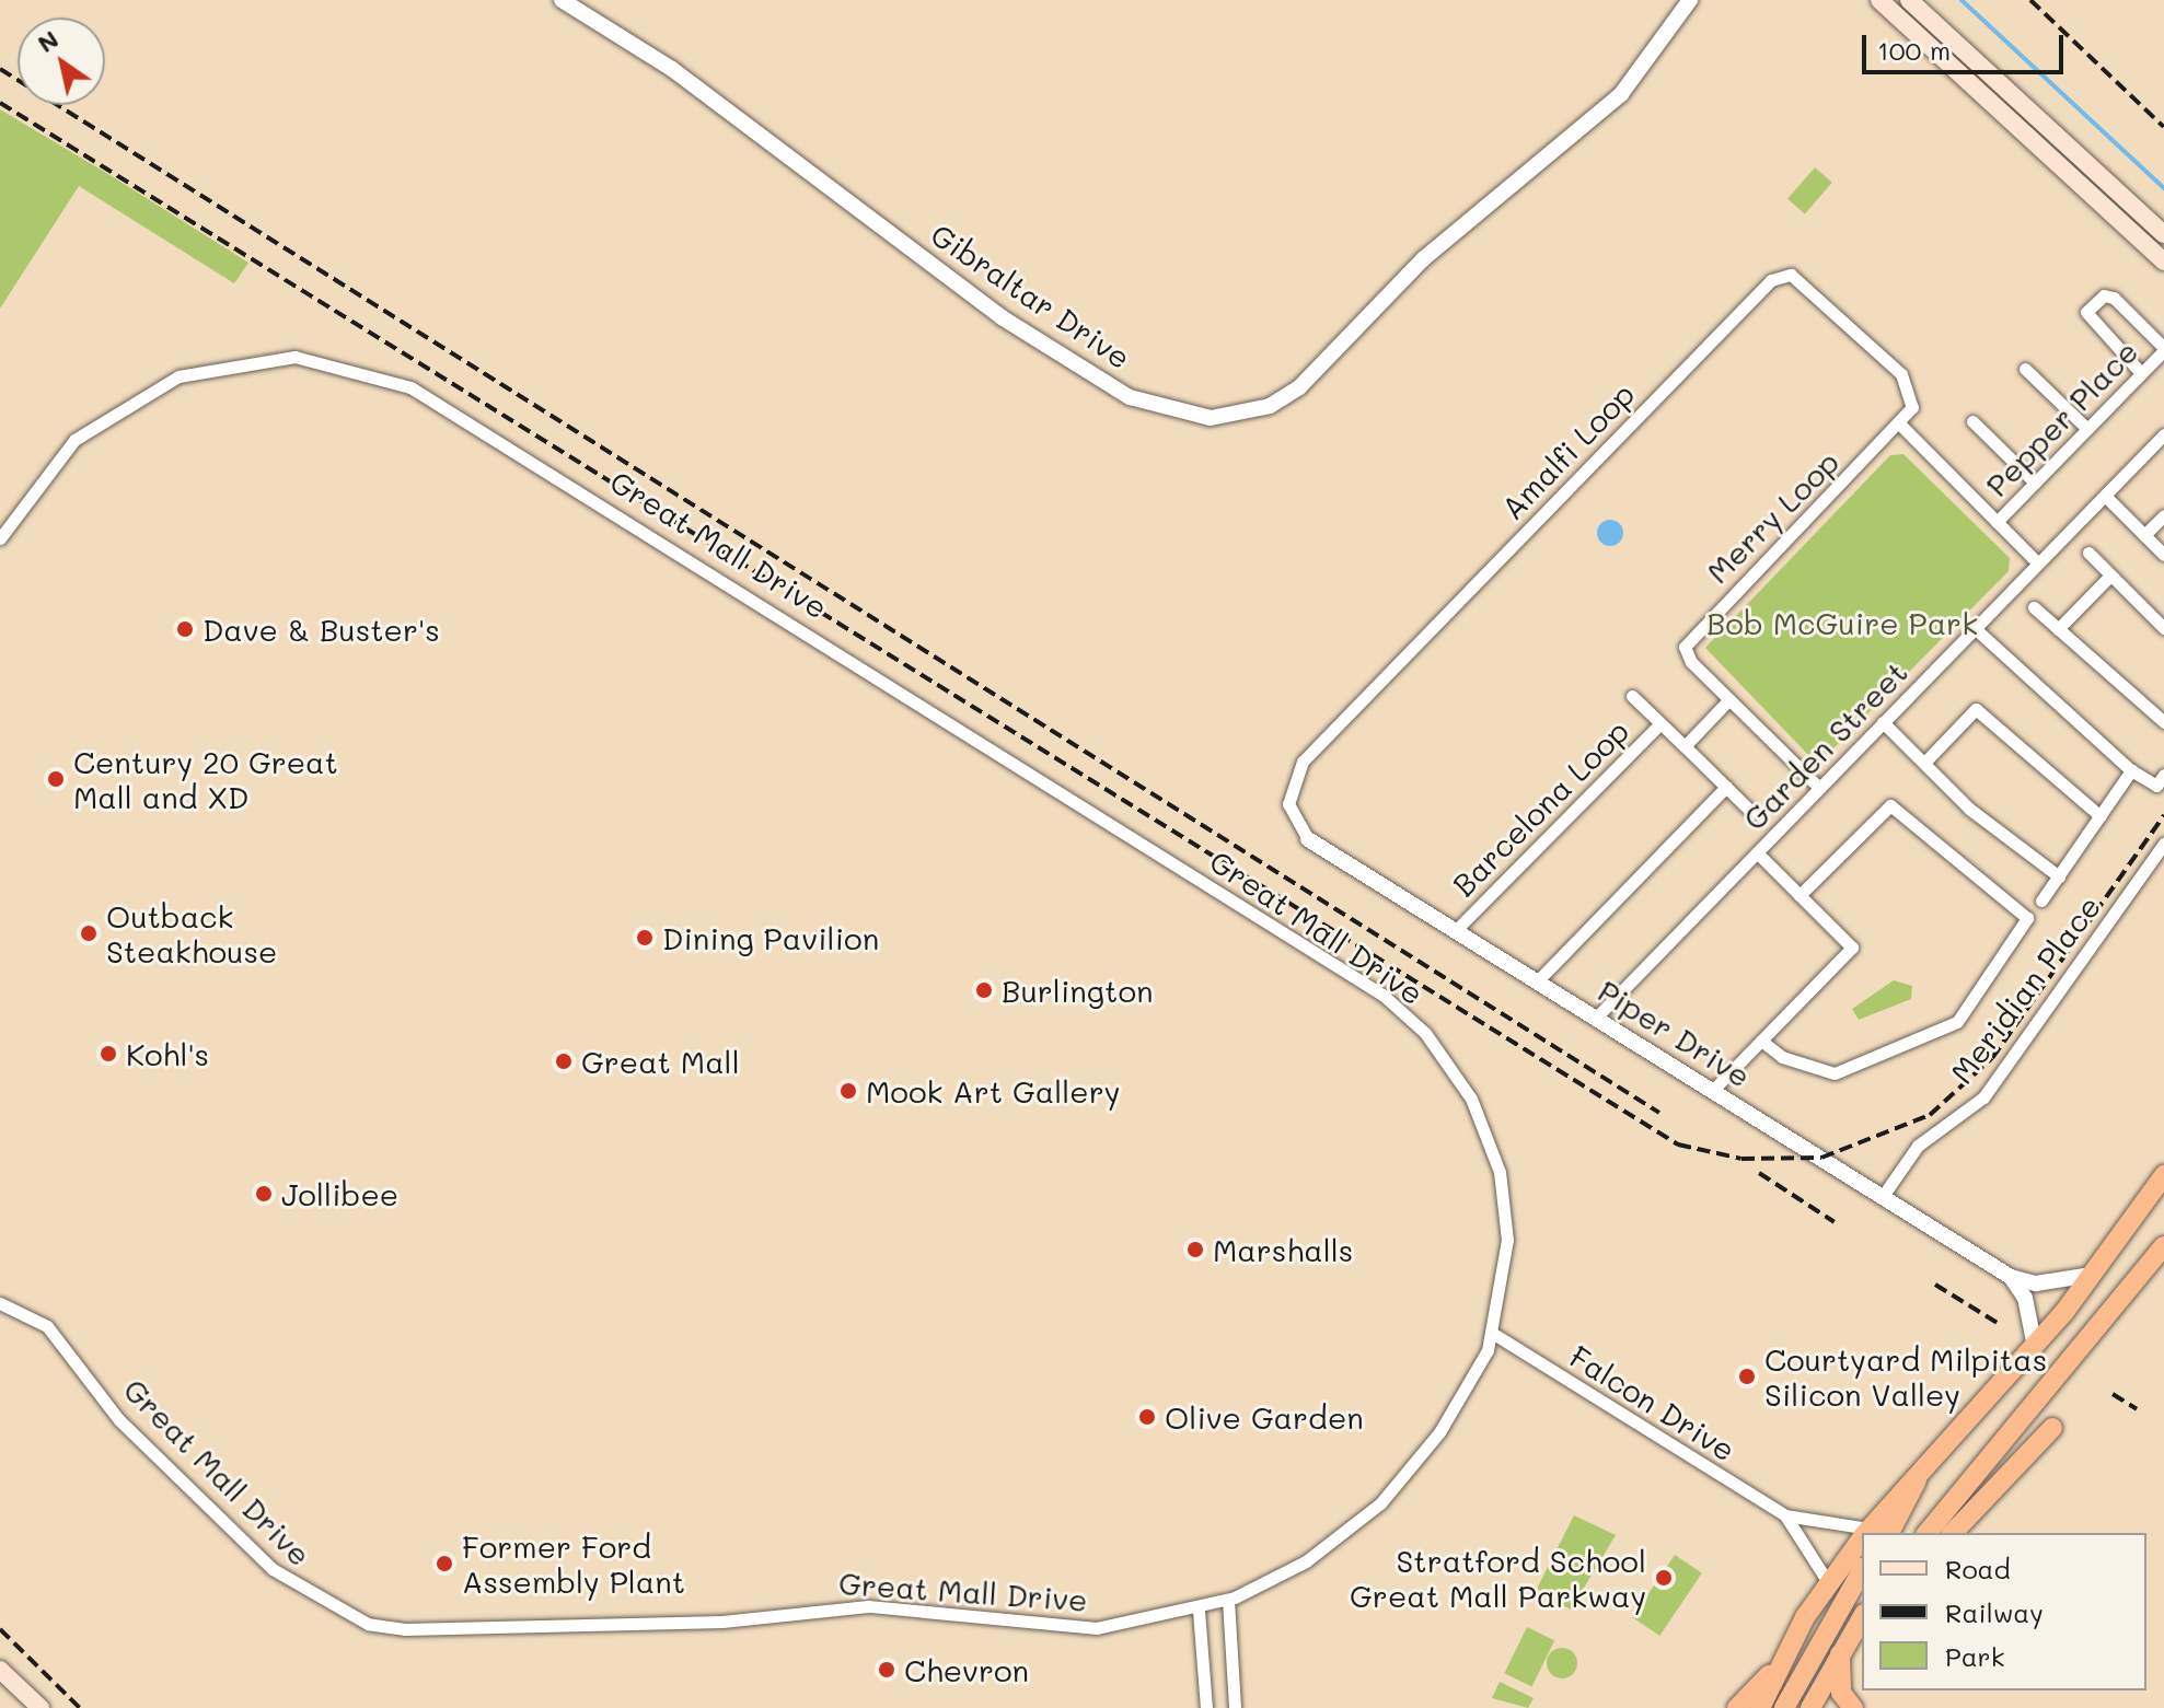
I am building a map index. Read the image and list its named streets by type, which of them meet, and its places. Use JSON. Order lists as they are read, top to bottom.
{
  "streets": {
    "street": [
      "Gibraltar Drive",
      "Pepper Place",
      "Amalfi Loop",
      "Merry Loop",
      "Great Mall Drive",
      "Garden Street",
      "Barcelona Loop",
      "Meridian Place",
      "Piper Drive",
      "Falcon Drive"
    ]
  },
  "crossings": [
    ["Amalfi Loop", "Merry Loop"],
    ["Amalfi Loop", "Piper Drive"],
    ["Merry Loop", "Garden Street"],
    ["Great Mall Drive", "Falcon Drive"],
    ["Garden Street", "Piper Drive"],
    ["Barcelona Loop", "Piper Drive"],
    ["Meridian Place", "Piper Drive"]
  ],
  "parks": ["Bob McGuire Park"],
  "places": [
    "Dave & Buster's",
    "Century 20 Great Mall and XD",
    "Outback Steakhouse",
    "Dining Pavilion",
    "Burlington",
    "Kohl's",
    "Great Mall",
    "Mook Art Gallery",
    "Jollibee",
    "Marshalls",
    "Courtyard Milpitas Silicon Valley",
    "Olive Garden",
    "Former Ford Assembly Plant",
    "Stratford School Great Mall Parkway",
    "Chevron"
  ],
  "legend": ["Road", "Railway", "Park"],
  "scale_bar": "100 m",
  "north": "top left"
}
